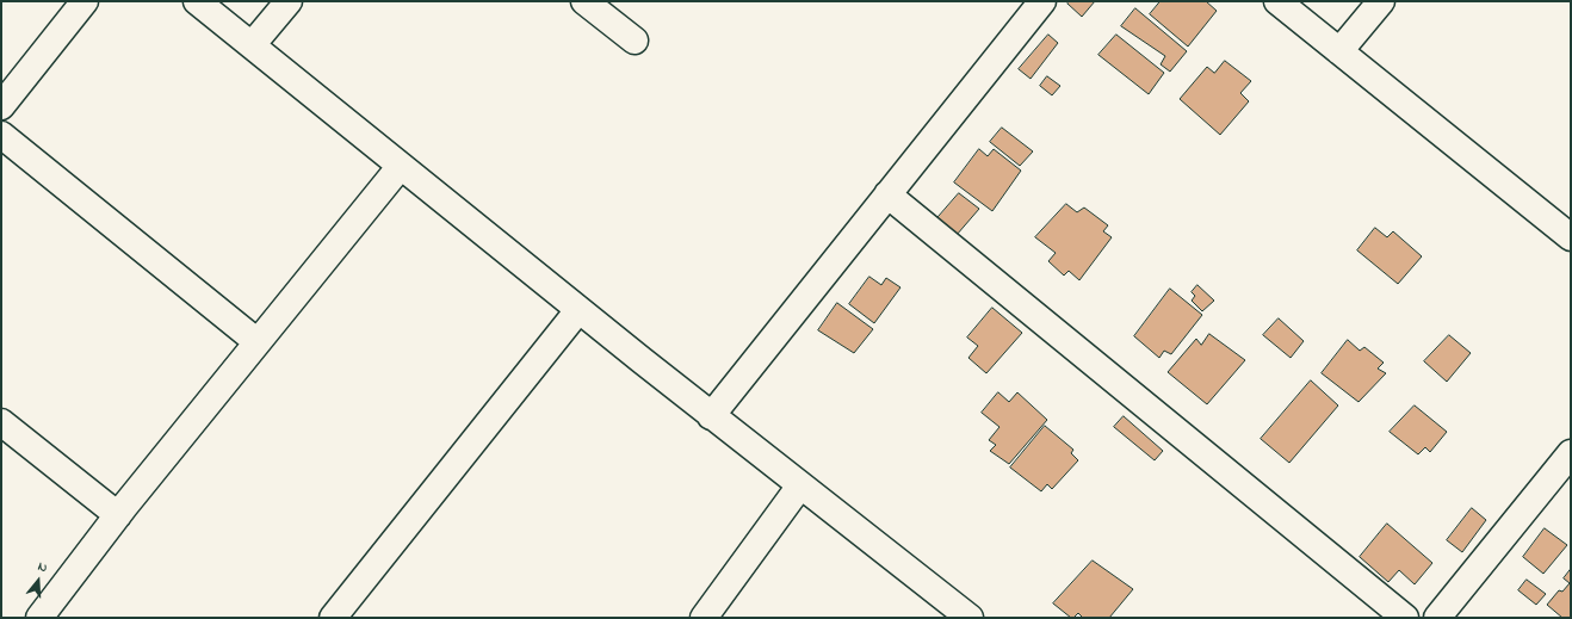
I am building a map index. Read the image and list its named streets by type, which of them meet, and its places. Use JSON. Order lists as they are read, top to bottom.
{
  "north": "top"
}
